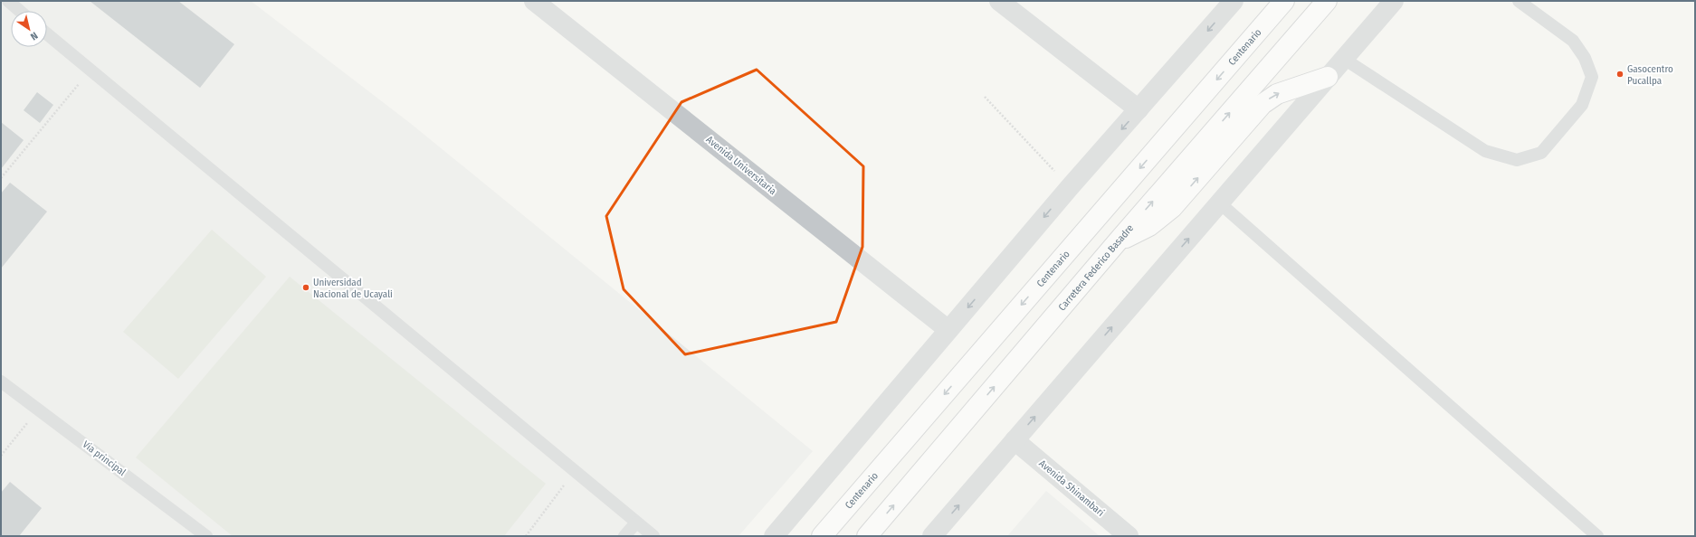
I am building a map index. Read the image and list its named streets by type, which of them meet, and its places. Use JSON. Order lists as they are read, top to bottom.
{
  "streets": {
    "highway": ["Centenario", "Carretera Federico Basadre"],
    "street": ["Avenida Universitaria", "Avenida Shinambari"],
    "lane": ["Via principal"]
  },
  "places": ["Gasocentro Pucallpa", "Universidad Nacional de Ucayali"],
  "north": "bottom right"
}
